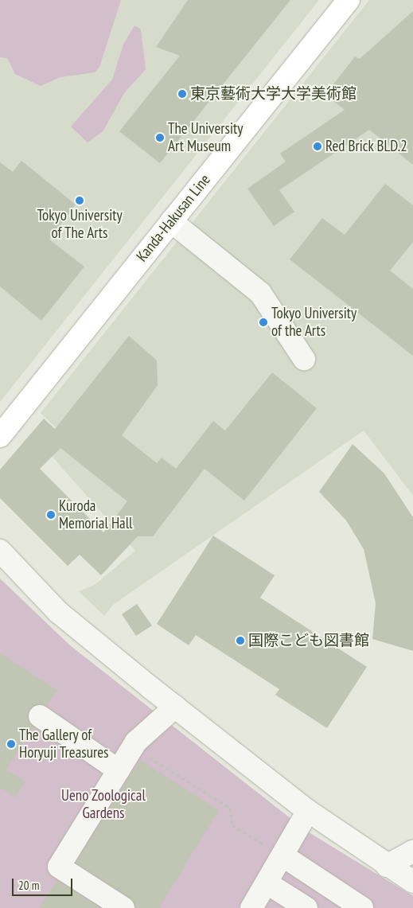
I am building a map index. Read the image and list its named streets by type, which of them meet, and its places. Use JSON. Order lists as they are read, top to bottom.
{
  "streets": {
    "main road": ["Kanda-Hakusan Line"]
  },
  "parks": ["Ueno Zoological Gardens"],
  "places": [
    "東京藝術大学大学美術館",
    "The University Art Museum",
    "Red Brick BLD.2",
    "Tokyo University of The Arts",
    "Tokyo University of the Arts",
    "Kuroda Memorial Hall",
    "国際こども図書館",
    "The Gallery of Horyuji Treasures"
  ],
  "scale_bar": "20 m"
}
